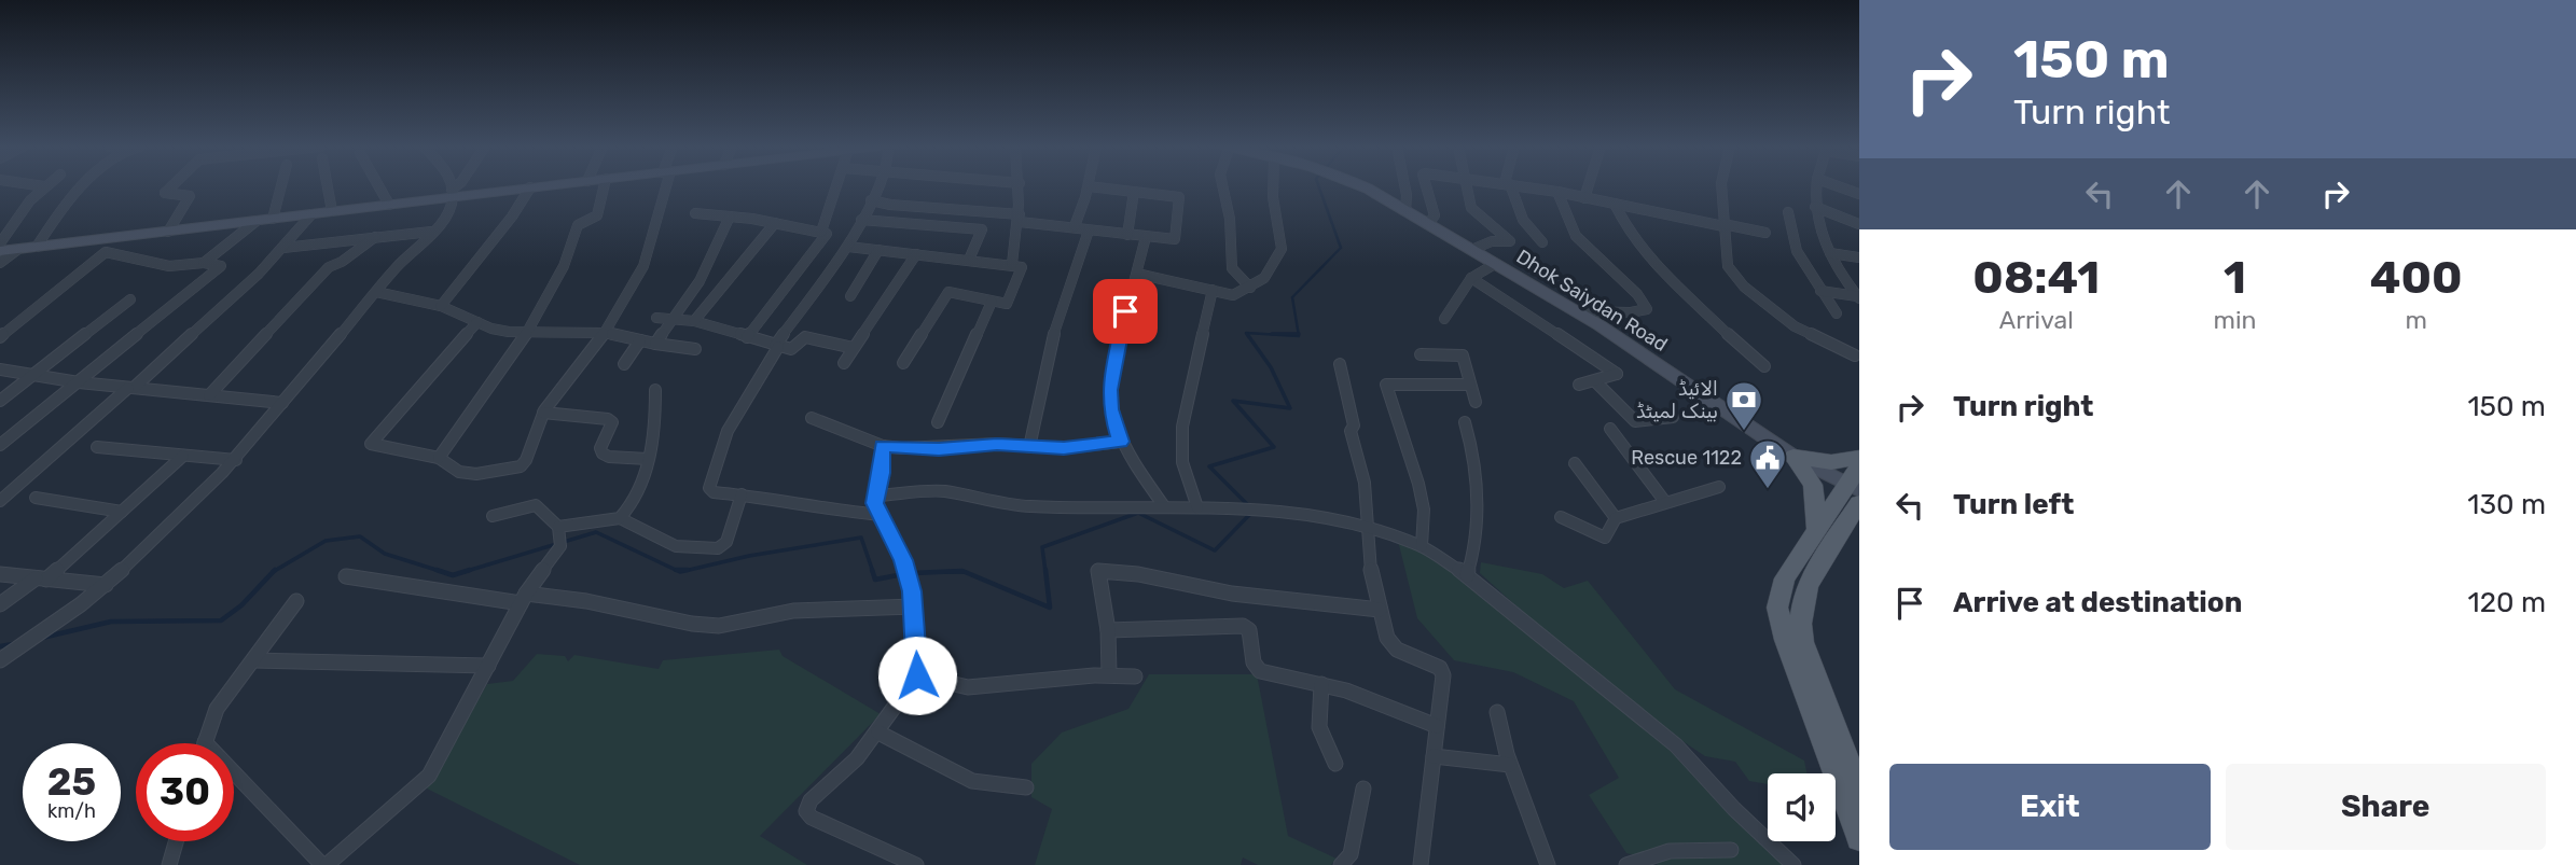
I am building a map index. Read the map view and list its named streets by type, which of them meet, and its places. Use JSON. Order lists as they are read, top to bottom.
{
  "streets": {
    "street": ["Dhok Saiydan Road"]
  },
  "places": {
    "bank": ["الائیڈ بینک لمیٹڈ"],
    "public building": ["Rescue 1122"]
  },
  "page": {
    "turn": ["150 m", "Turn right"],
    "eta": [
      "08:41",
      "Arrival",
      "1",
      "min",
      "400",
      "m"
    ],
    "list": [
      {
        "name": "Turn right",
        "value": "150 m"
      },
      {
        "name": "Turn left",
        "value": "130 m"
      },
      {
        "name": "Arrive at destination",
        "value": "120 m"
      }
    ],
    "speed": "25 km/h",
    "limit": "30",
    "buttons": ["Exit", "Share"]
  }
}
